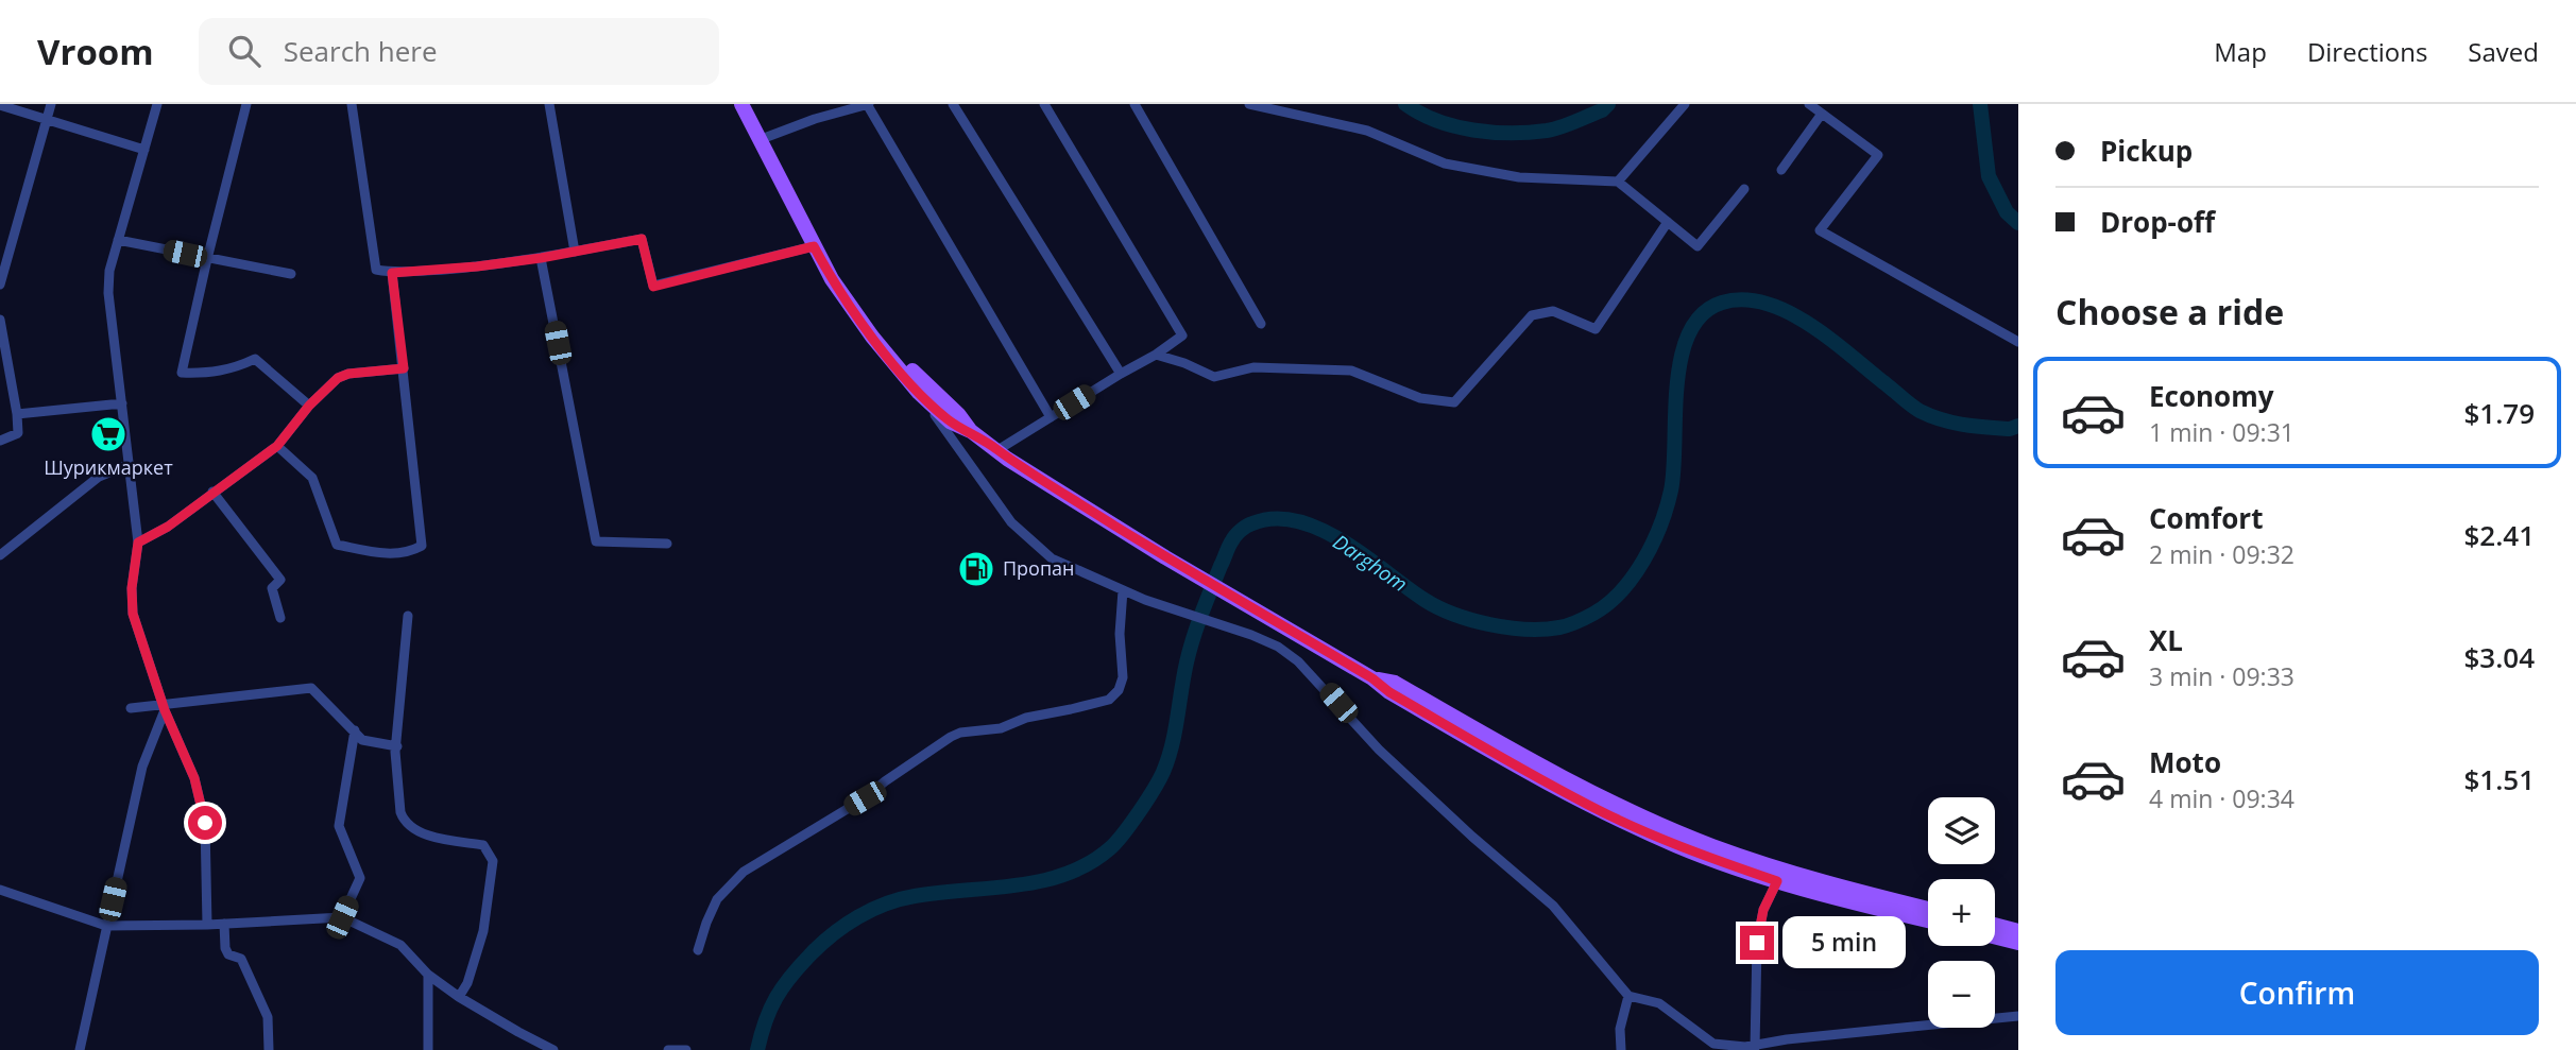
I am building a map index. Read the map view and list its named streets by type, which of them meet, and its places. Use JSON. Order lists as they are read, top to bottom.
{
  "water": ["Darghоm"],
  "places": {
    "supermarket": ["Шурикмаркет"],
    "fuel station": ["Пропан"]
  },
  "page": {
    "header": "Vroom",
    "search": "Search here",
    "nav": ["Map", "Directions", "Saved"],
    "banner": ["Pickup", "Drop-off"],
    "heading": "Choose a ride",
    "list": [
      {
        "name": "Economy",
        "note": "1 min · 09:31",
        "value": "$1.79"
      },
      {
        "name": "Comfort",
        "note": "2 min · 09:32",
        "value": "$2.41"
      },
      {
        "name": "XL",
        "note": "3 min · 09:33",
        "value": "$3.04"
      },
      {
        "name": "Moto",
        "note": "4 min · 09:34",
        "value": "$1.51"
      }
    ],
    "map_buttons": ["+", "−"],
    "bubble": "5 min",
    "buttons": "Confirm"
  }
}
